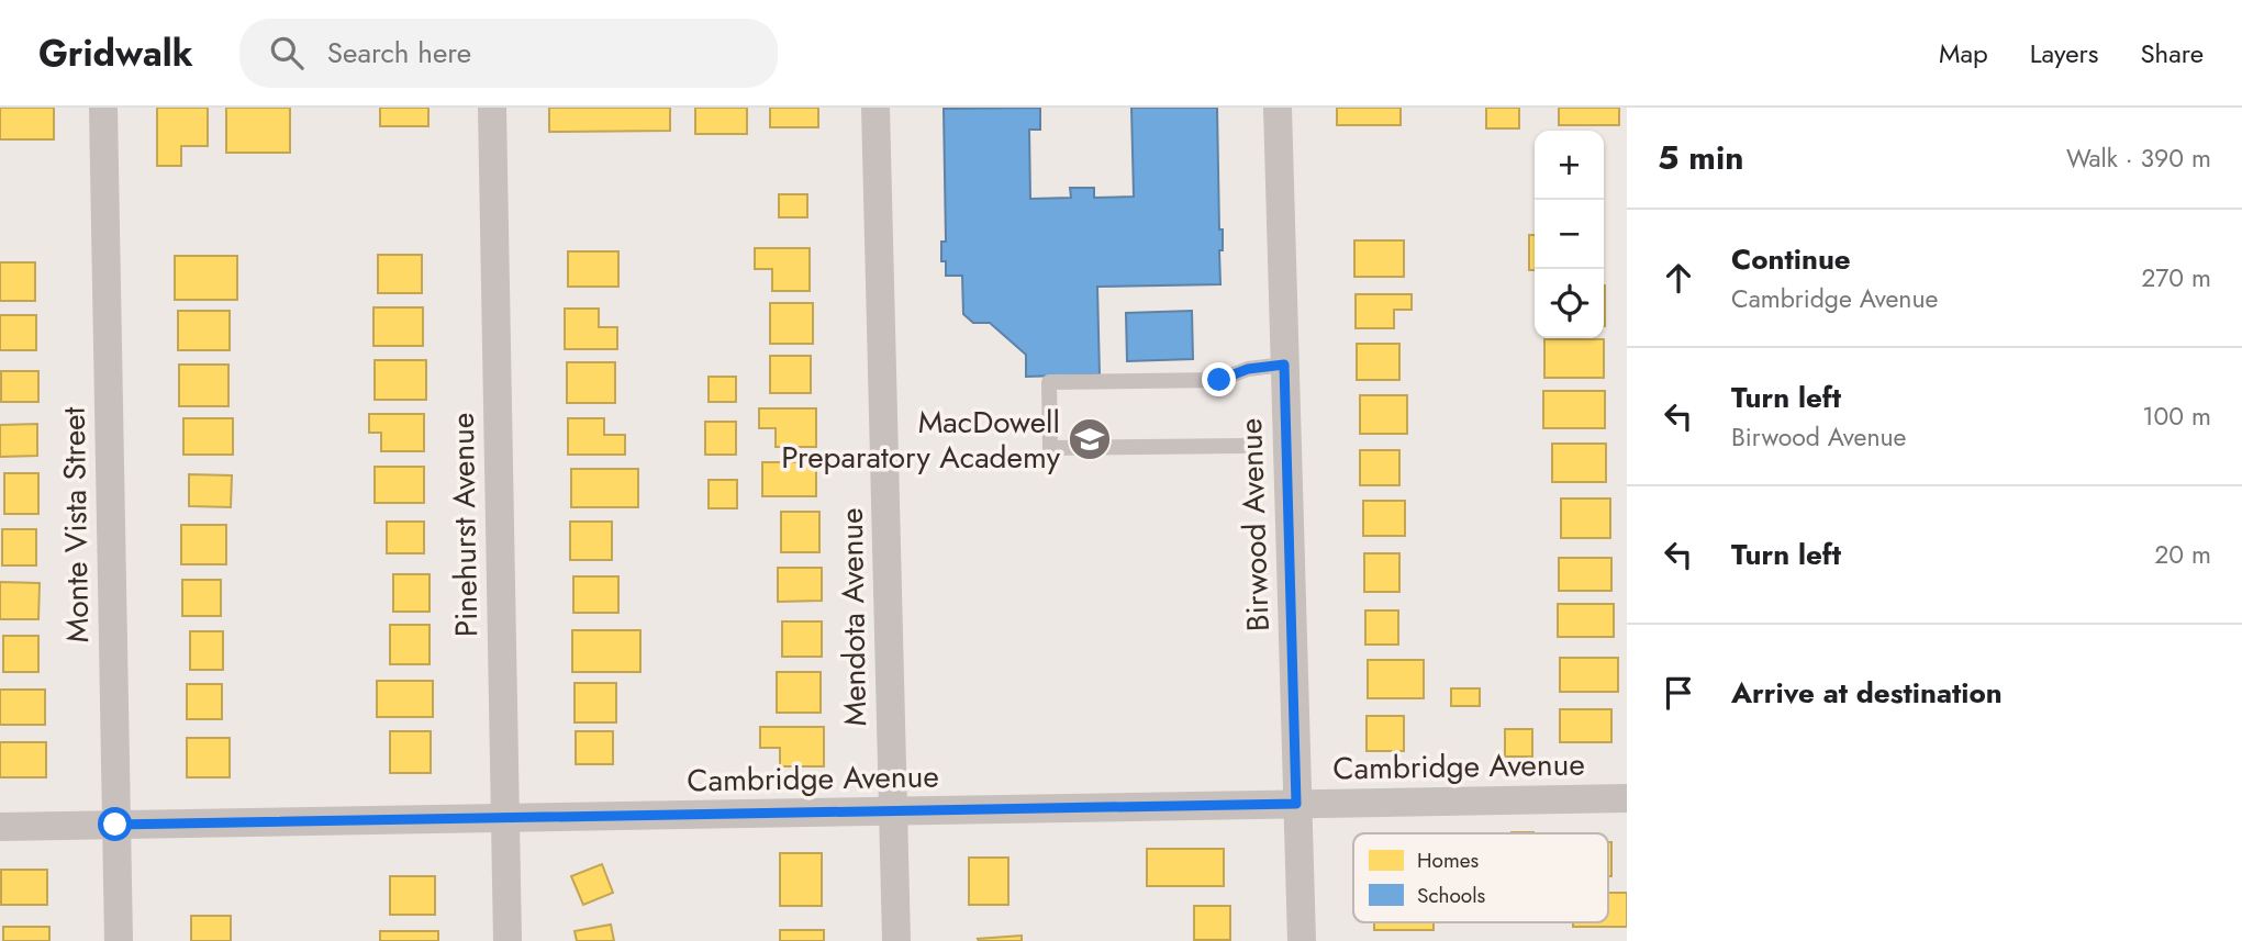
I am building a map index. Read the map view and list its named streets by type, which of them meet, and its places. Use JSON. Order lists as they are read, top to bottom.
{
  "streets": {
    "street": [
      "Monte Vista Street",
      "Pinehurst Avenue",
      "Birwood Avenue",
      "Mendota Avenue",
      "Cambridge Avenue"
    ]
  },
  "crossings": [
    ["Monte Vista Street", "Cambridge Avenue"],
    ["Pinehurst Avenue", "Cambridge Avenue"],
    ["Birwood Avenue", "Cambridge Avenue"],
    ["Mendota Avenue", "Cambridge Avenue"]
  ],
  "places": {
    "school or university": ["MacDowell Preparatory Academy"]
  },
  "legend": ["Homes", "Schools"],
  "page": {
    "header": "Gridwalk",
    "search": "Search here",
    "nav": ["Map", "Layers", "Share"],
    "heading": ["5 min", "Walk · 390 m"],
    "map_buttons": ["+", "−"],
    "list": [
      ["Continue", "Cambridge Avenue", "270 m"],
      ["Turn left", "Birwood Avenue", "100 m"],
      ["Turn left", "20 m"],
      "Arrive at destination"
    ]
  }
}
